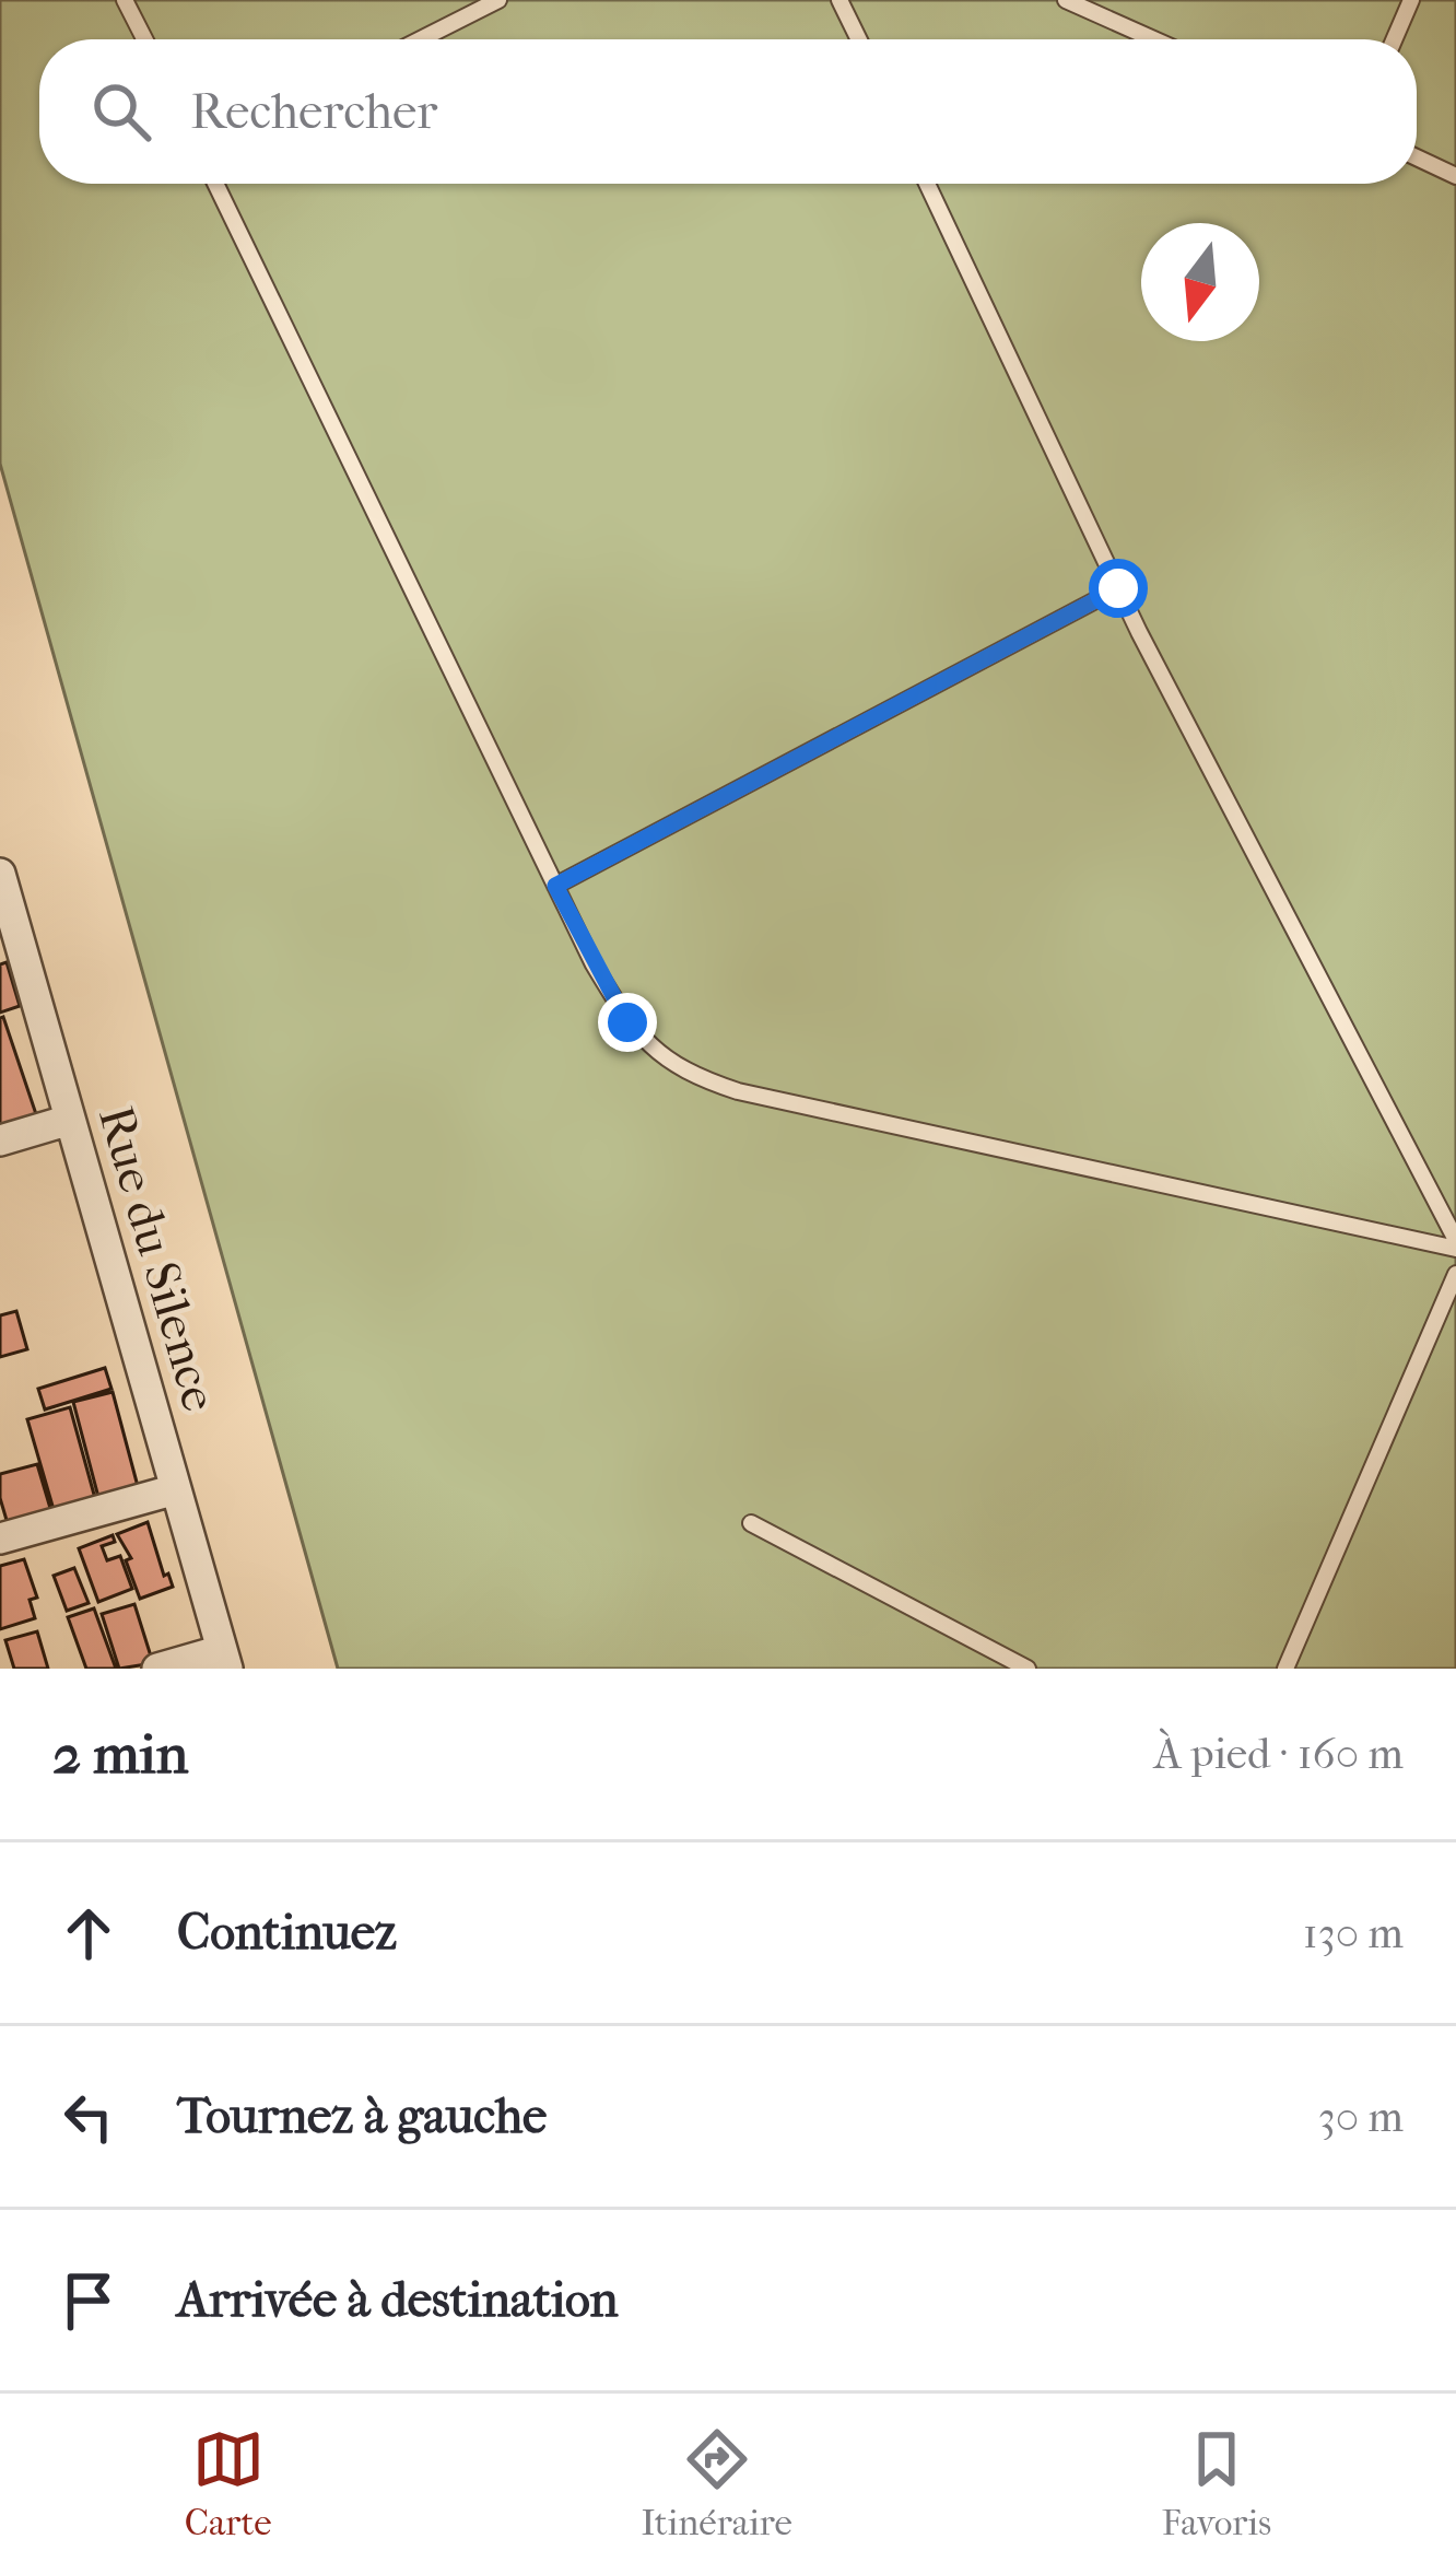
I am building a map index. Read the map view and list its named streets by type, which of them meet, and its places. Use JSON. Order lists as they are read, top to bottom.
{
  "streets": {
    "street": ["Rue du Silence"]
  },
  "north": "bottom",
  "page": {
    "search": "Rechercher",
    "heading": ["2 min", "À pied · 160 m"],
    "list": [
      ["Continuez", "130 m"],
      ["Tournez à gauche", "30 m"],
      "Arrivée à destination"
    ],
    "nav": ["Carte", "Itinéraire", "Favoris"]
  }
}
